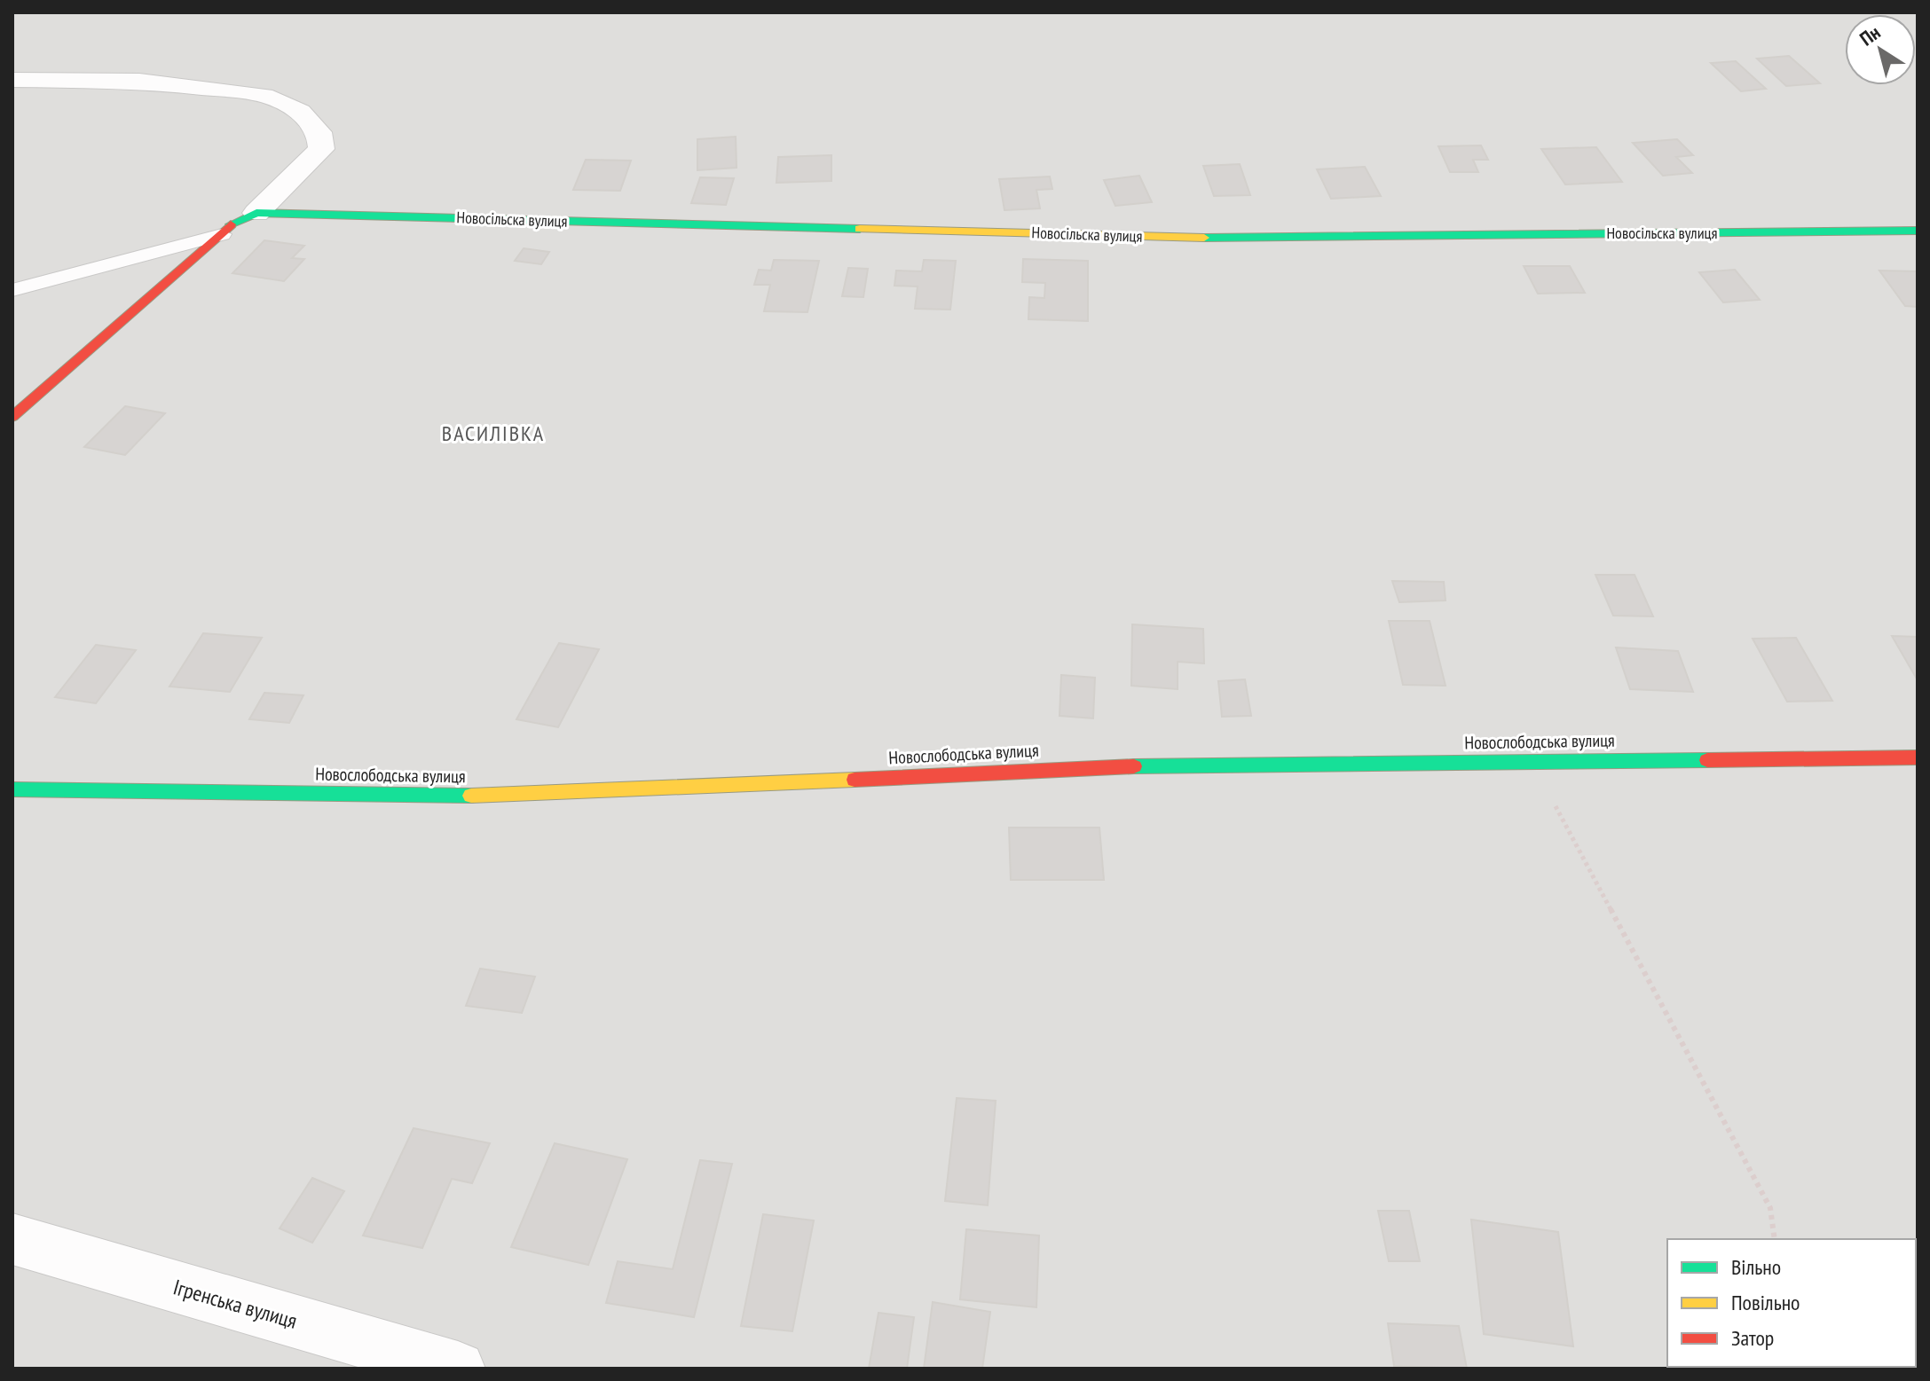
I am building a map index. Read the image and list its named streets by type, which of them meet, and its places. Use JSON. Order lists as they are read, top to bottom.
{
  "streets": {
    "street": ["Новосільска вулиця", "Новослободська вулиця", "Ігренська вулиця"]
  },
  "districts": ["ВАСИЛІВКА"],
  "legend": ["Вільно", "Повільно", "Затор"],
  "north": "top left"
}
